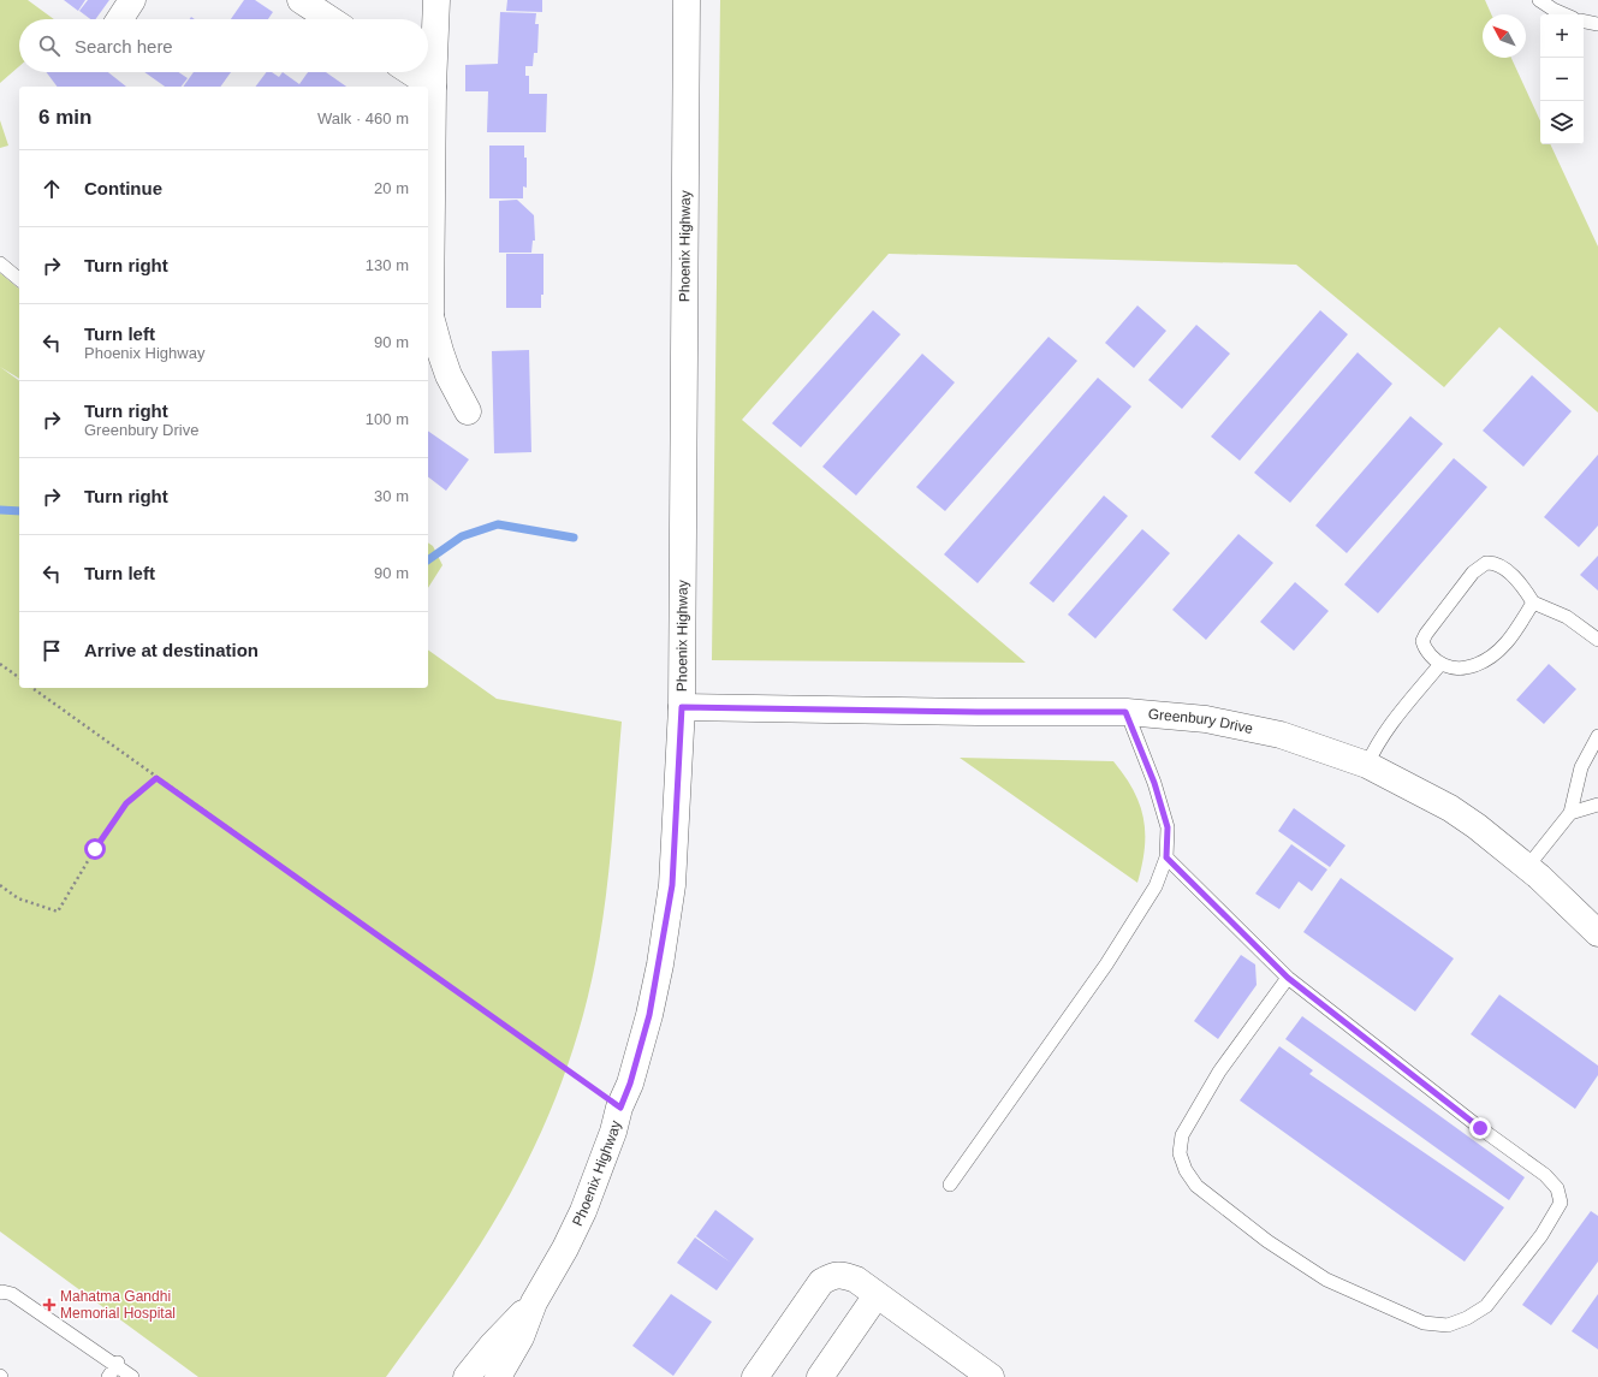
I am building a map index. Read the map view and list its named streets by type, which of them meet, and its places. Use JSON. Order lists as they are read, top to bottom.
{
  "streets": {
    "street": ["Phoenix Highway", "Greenbury Drive"]
  },
  "crossings": [
    ["Phoenix Highway", "Greenbury Drive"]
  ],
  "places": {
    "health": ["Mahatma Gandhi Memorial Hospital"]
  },
  "north": "top left",
  "page": {
    "map_buttons": ["+", "−"],
    "search": "Search here",
    "heading": ["6 min", "Walk · 460 m"],
    "list": [
      ["Continue", "20 m"],
      ["Turn right", "130 m"],
      ["Turn left", "Phoenix Highway", "90 m"],
      ["Turn right", "Greenbury Drive", "100 m"],
      ["Turn right", "30 m"],
      ["Turn left", "90 m"],
      "Arrive at destination"
    ]
  }
}
